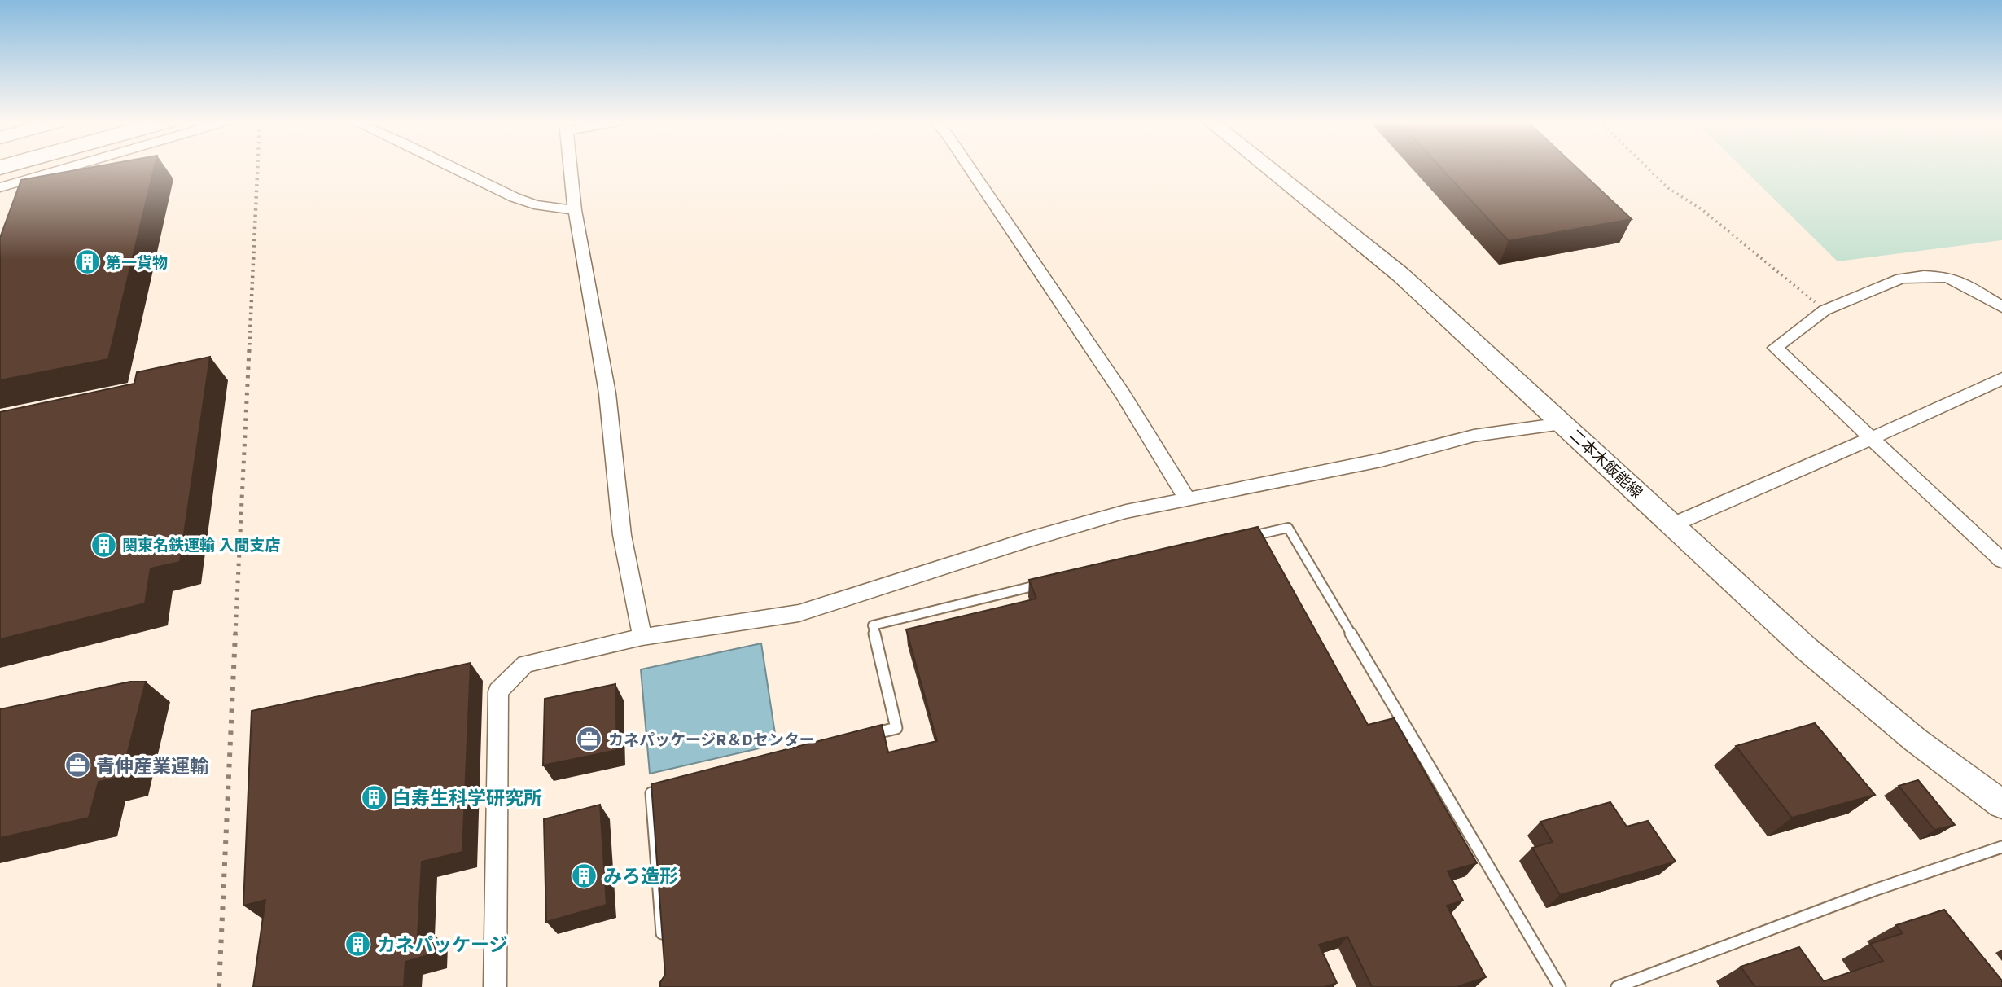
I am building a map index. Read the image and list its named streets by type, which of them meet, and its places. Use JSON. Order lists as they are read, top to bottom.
{
  "streets": {
    "main road": ["二本木飯能線"]
  },
  "places": {
    "building": [
      "第一貨物",
      "関東名鉄運輸 入間支店",
      "白寿生科学研究所",
      "みろ造形",
      "カネパッケージ"
    ],
    "office": ["カネパッケージR＆Dセンター", "青伸産業運輸"]
  }
}
